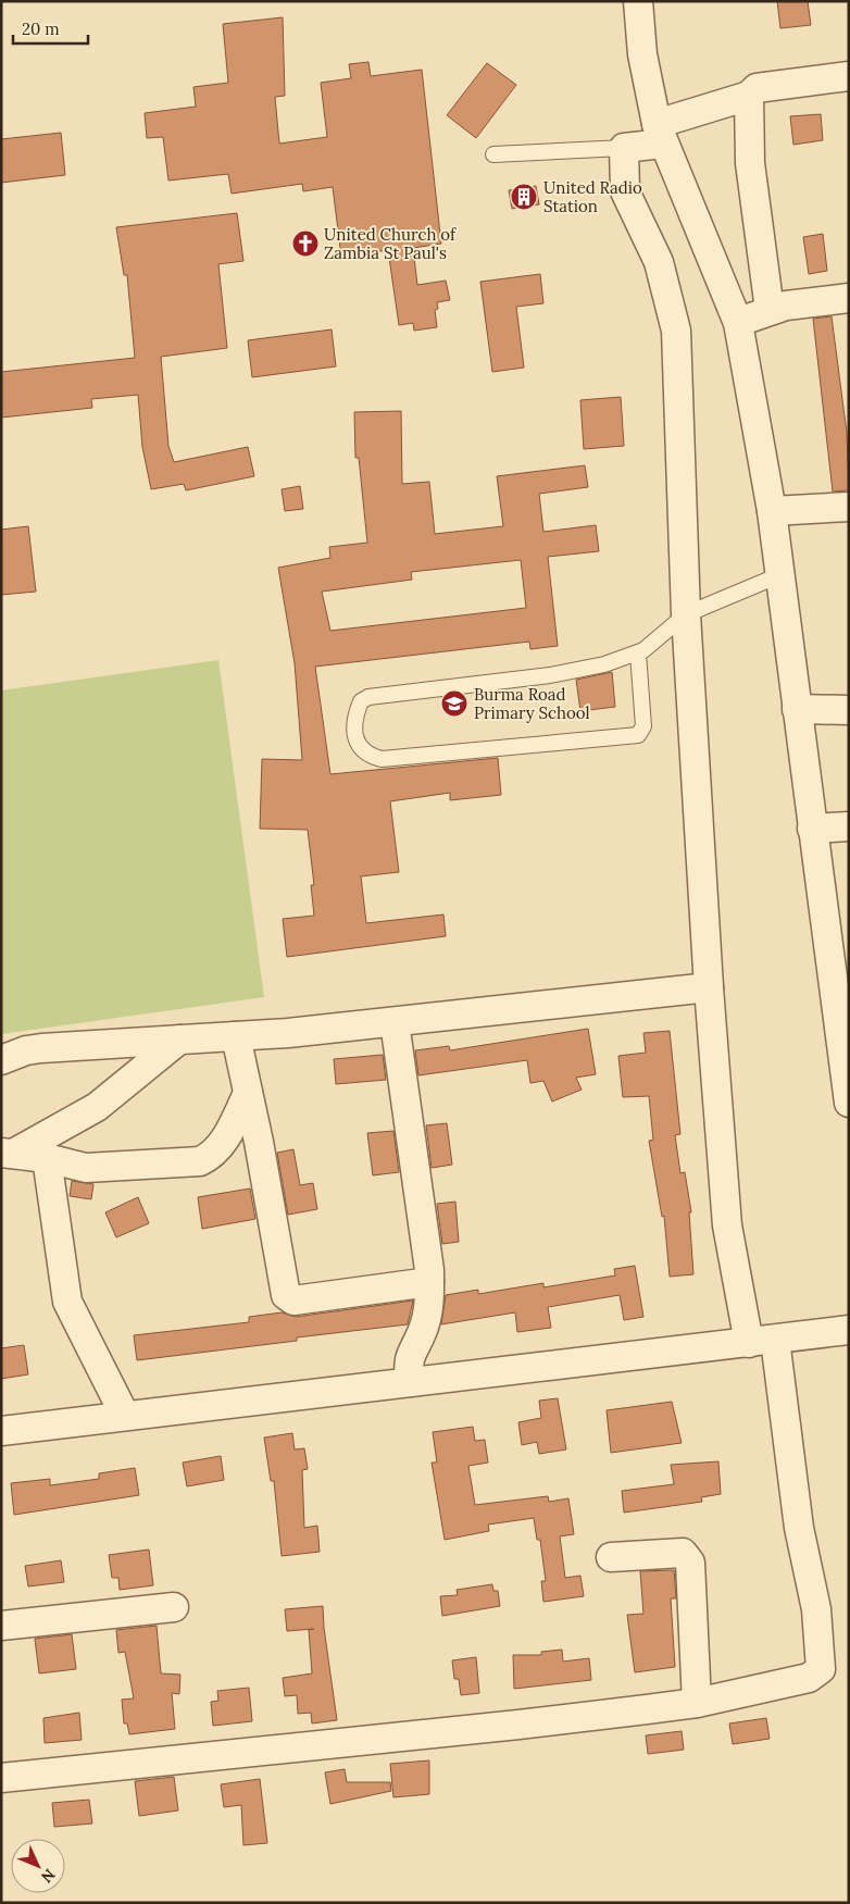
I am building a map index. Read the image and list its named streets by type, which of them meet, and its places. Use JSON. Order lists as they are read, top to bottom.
{
  "places": {
    "building": ["United Radio Station"],
    "church": ["United Church of Zambia St Paul's"],
    "school or university": ["Burma Road Primary School"]
  },
  "scale_bar": "20 m",
  "north": "bottom right"
}
